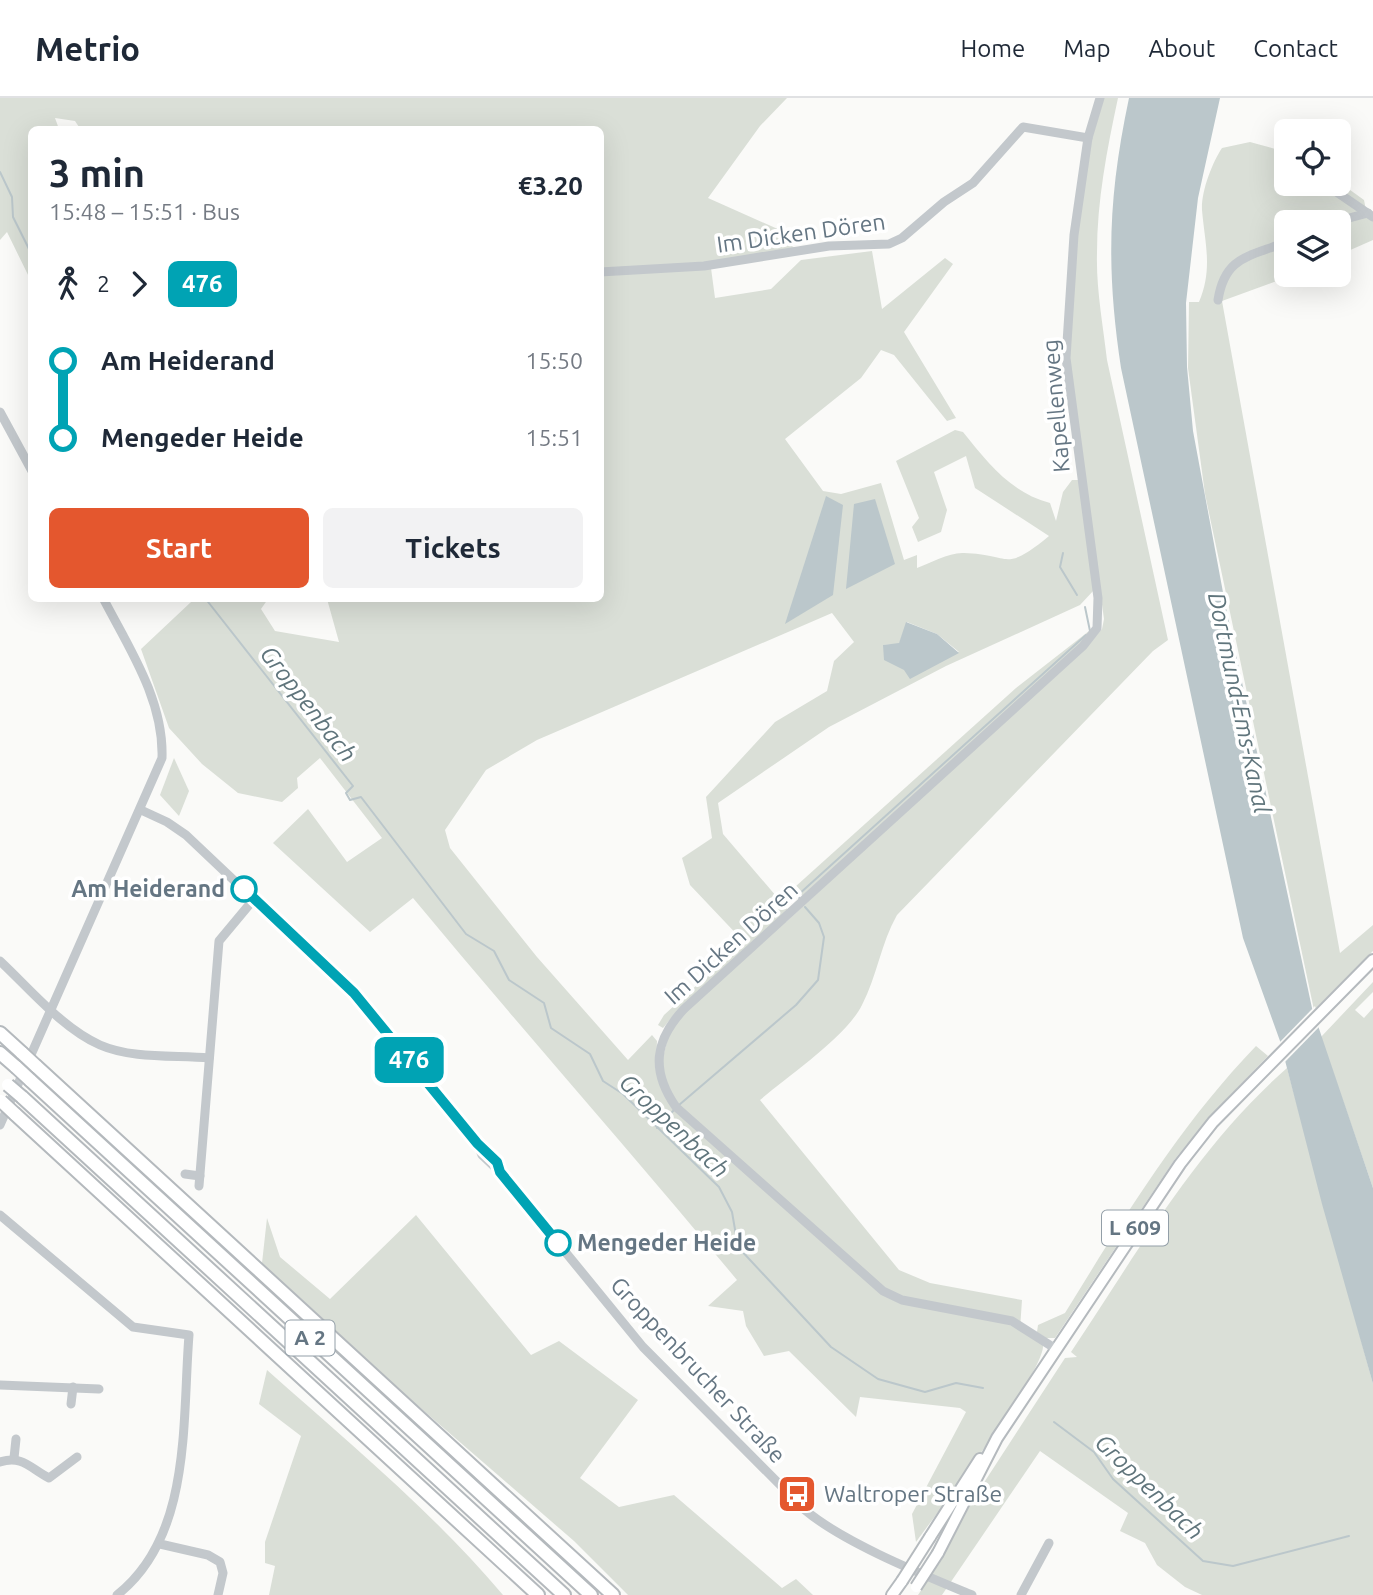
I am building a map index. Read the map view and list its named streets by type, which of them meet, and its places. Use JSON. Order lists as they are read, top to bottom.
{
  "streets": {
    "highway": ["A 2"],
    "main road": ["L 609"],
    "street": ["Im Dicken Dören", "Kapellenweg", "Groppenbrucher Straße"]
  },
  "crossings": [
    ["Im Dicken Dören", "Kapellenweg"],
    ["Im Dicken Dören", "L 609"]
  ],
  "water": ["Dortmund-Ems-Kanal", "Groppenbach"],
  "places": {
    "other": ["Am Heiderand", "Mengeder Heide"],
    "bus stop": ["Waltroper Straße"]
  },
  "lines": ["bus line 476"],
  "page": {
    "header": "Metrio",
    "nav": [
      "Home",
      "Map",
      "About",
      "Contact"
    ],
    "on_map": "476",
    "heading": ["3 min", "15:48 – 15:51 · Bus", "€3.20"],
    "legs": ["2", "476"],
    "list": [
      {
        "name": "Am Heiderand",
        "value": "15:50"
      },
      {
        "name": "Mengeder Heide",
        "value": "15:51"
      }
    ],
    "buttons": ["Start", "Tickets"]
  }
}
